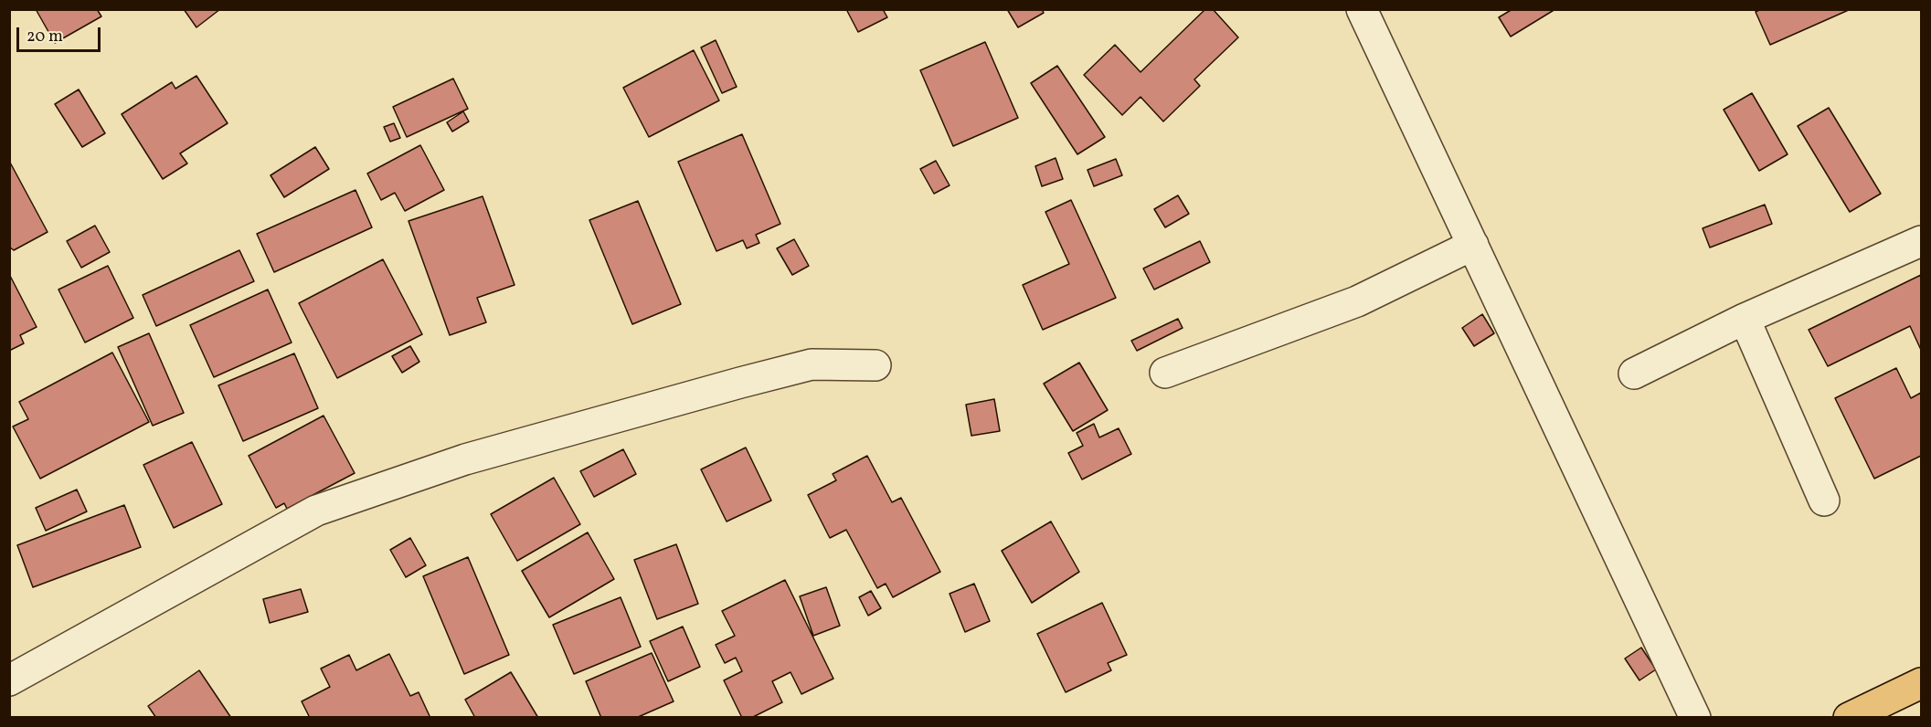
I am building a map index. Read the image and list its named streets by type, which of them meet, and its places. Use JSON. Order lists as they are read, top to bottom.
{
  "scale_bar": "20 m"
}
